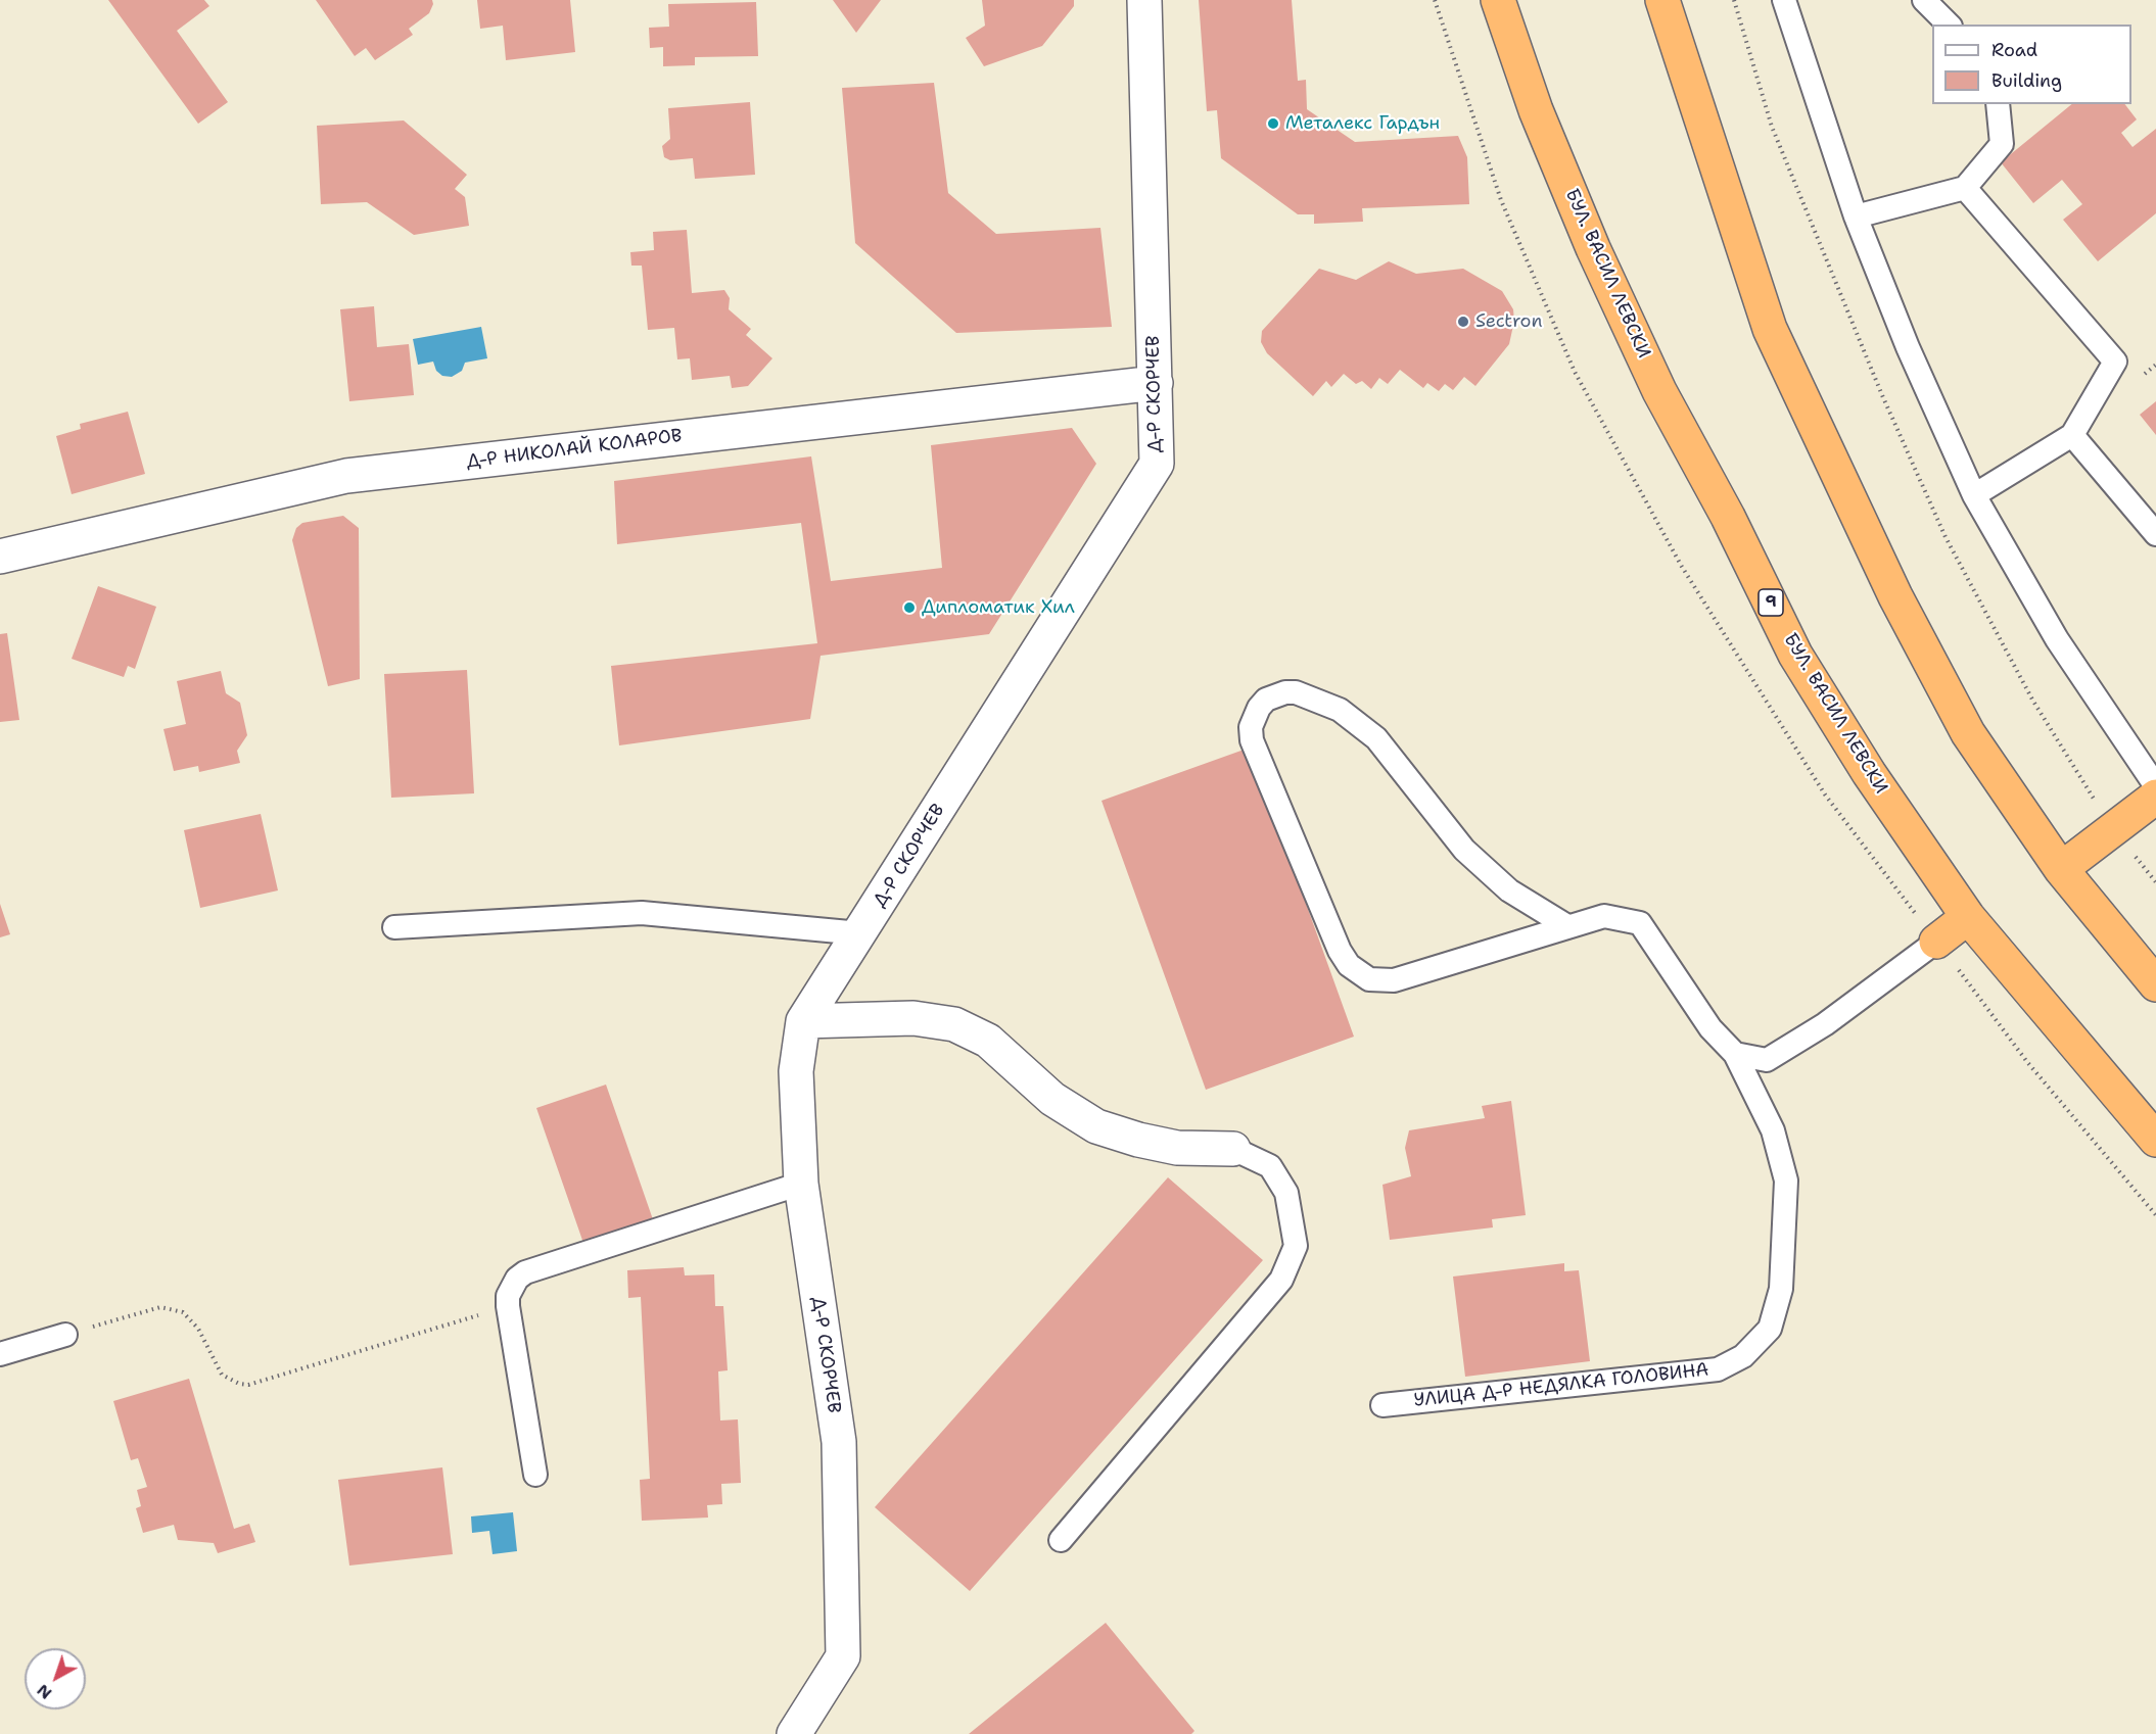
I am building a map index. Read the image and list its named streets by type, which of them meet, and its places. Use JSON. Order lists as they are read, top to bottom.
{
  "streets": {
    "highway": ["БУЛ. ВАСИЛ ЛЕВСКИ", "9"],
    "street": ["Д-Р СКОРЧЕВ", "Д-Р НИКОЛАЙ КОЛАРОВ"],
    "lane": ["УЛИЦА Д-Р НЕДЯЛКА ГОЛОВИНА"]
  },
  "crossings": [
    ["Д-Р СКОРЧЕВ", "Д-Р НИКОЛАЙ КОЛАРОВ"]
  ],
  "places": ["Металекс Гардън", "Sectron", "Дипломатик Хил"],
  "legend": ["Road", "Building"],
  "north": "bottom left"
}
